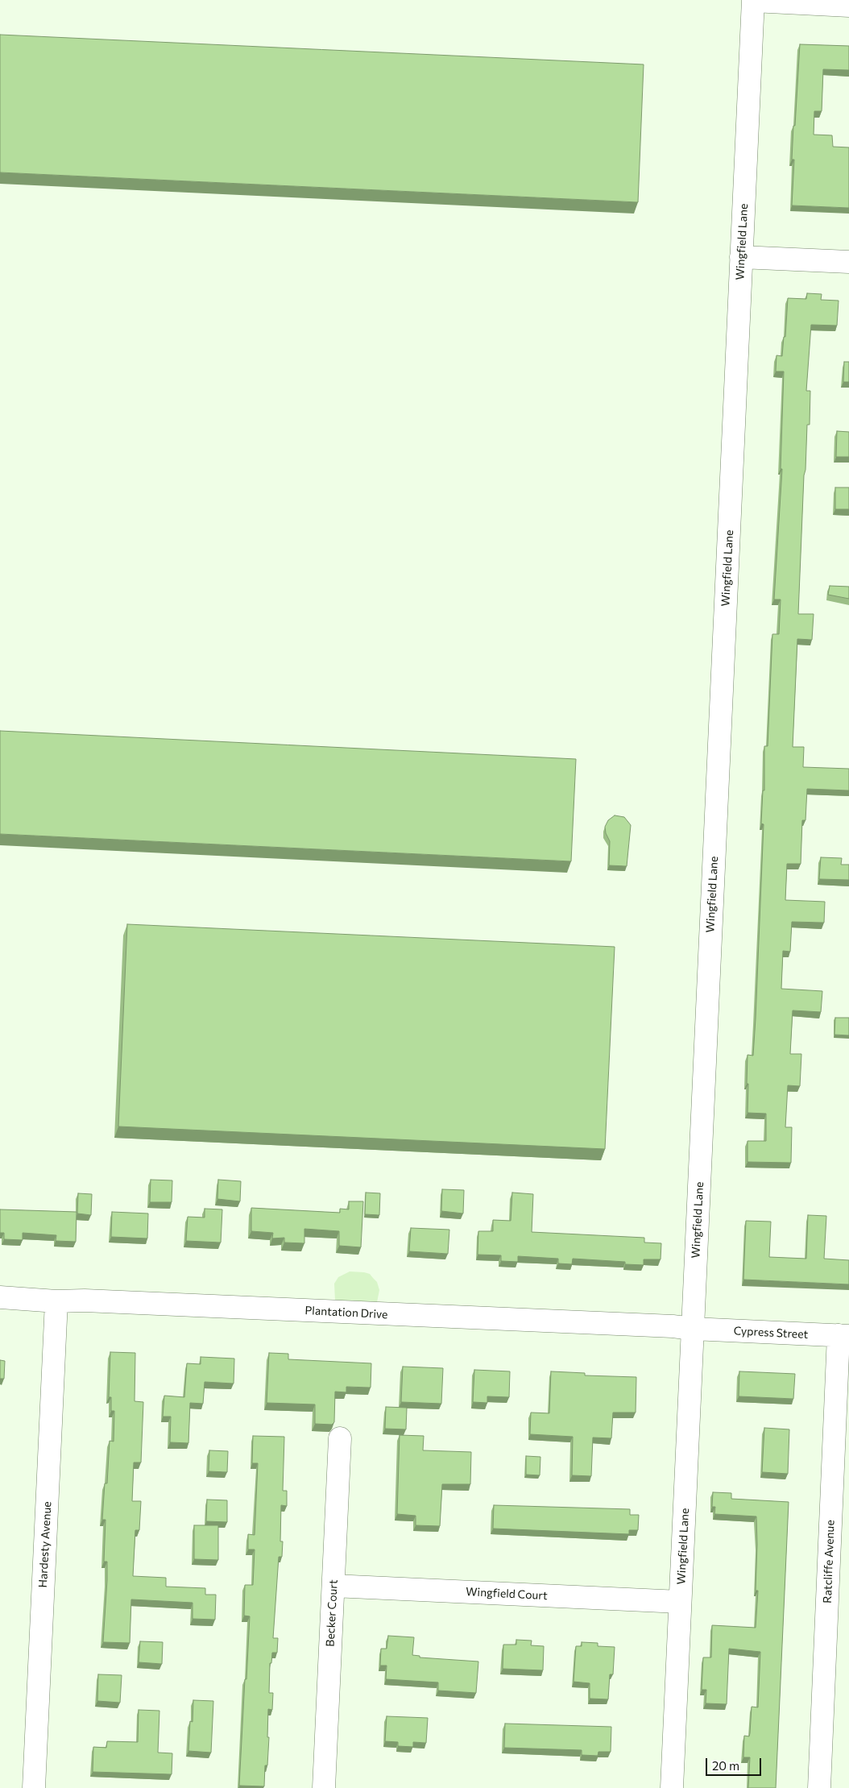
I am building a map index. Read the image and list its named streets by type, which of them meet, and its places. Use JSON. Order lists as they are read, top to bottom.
{
  "streets": {
    "street": [
      "Wingfield Lane",
      "Plantation Drive",
      "Cypress Street",
      "Hardesty Avenue",
      "Ratcliffe Avenue",
      "Wingfield Court",
      "Becker Court"
    ]
  },
  "crossings": [
    ["Wingfield Lane", "Plantation Drive"],
    ["Wingfield Lane", "Cypress Street"],
    ["Wingfield Lane", "Wingfield Court"],
    ["Plantation Drive", "Cypress Street"],
    ["Plantation Drive", "Hardesty Avenue"],
    ["Cypress Street", "Ratcliffe Avenue"],
    ["Wingfield Court", "Becker Court"]
  ],
  "scale_bar": "20 m"
}
